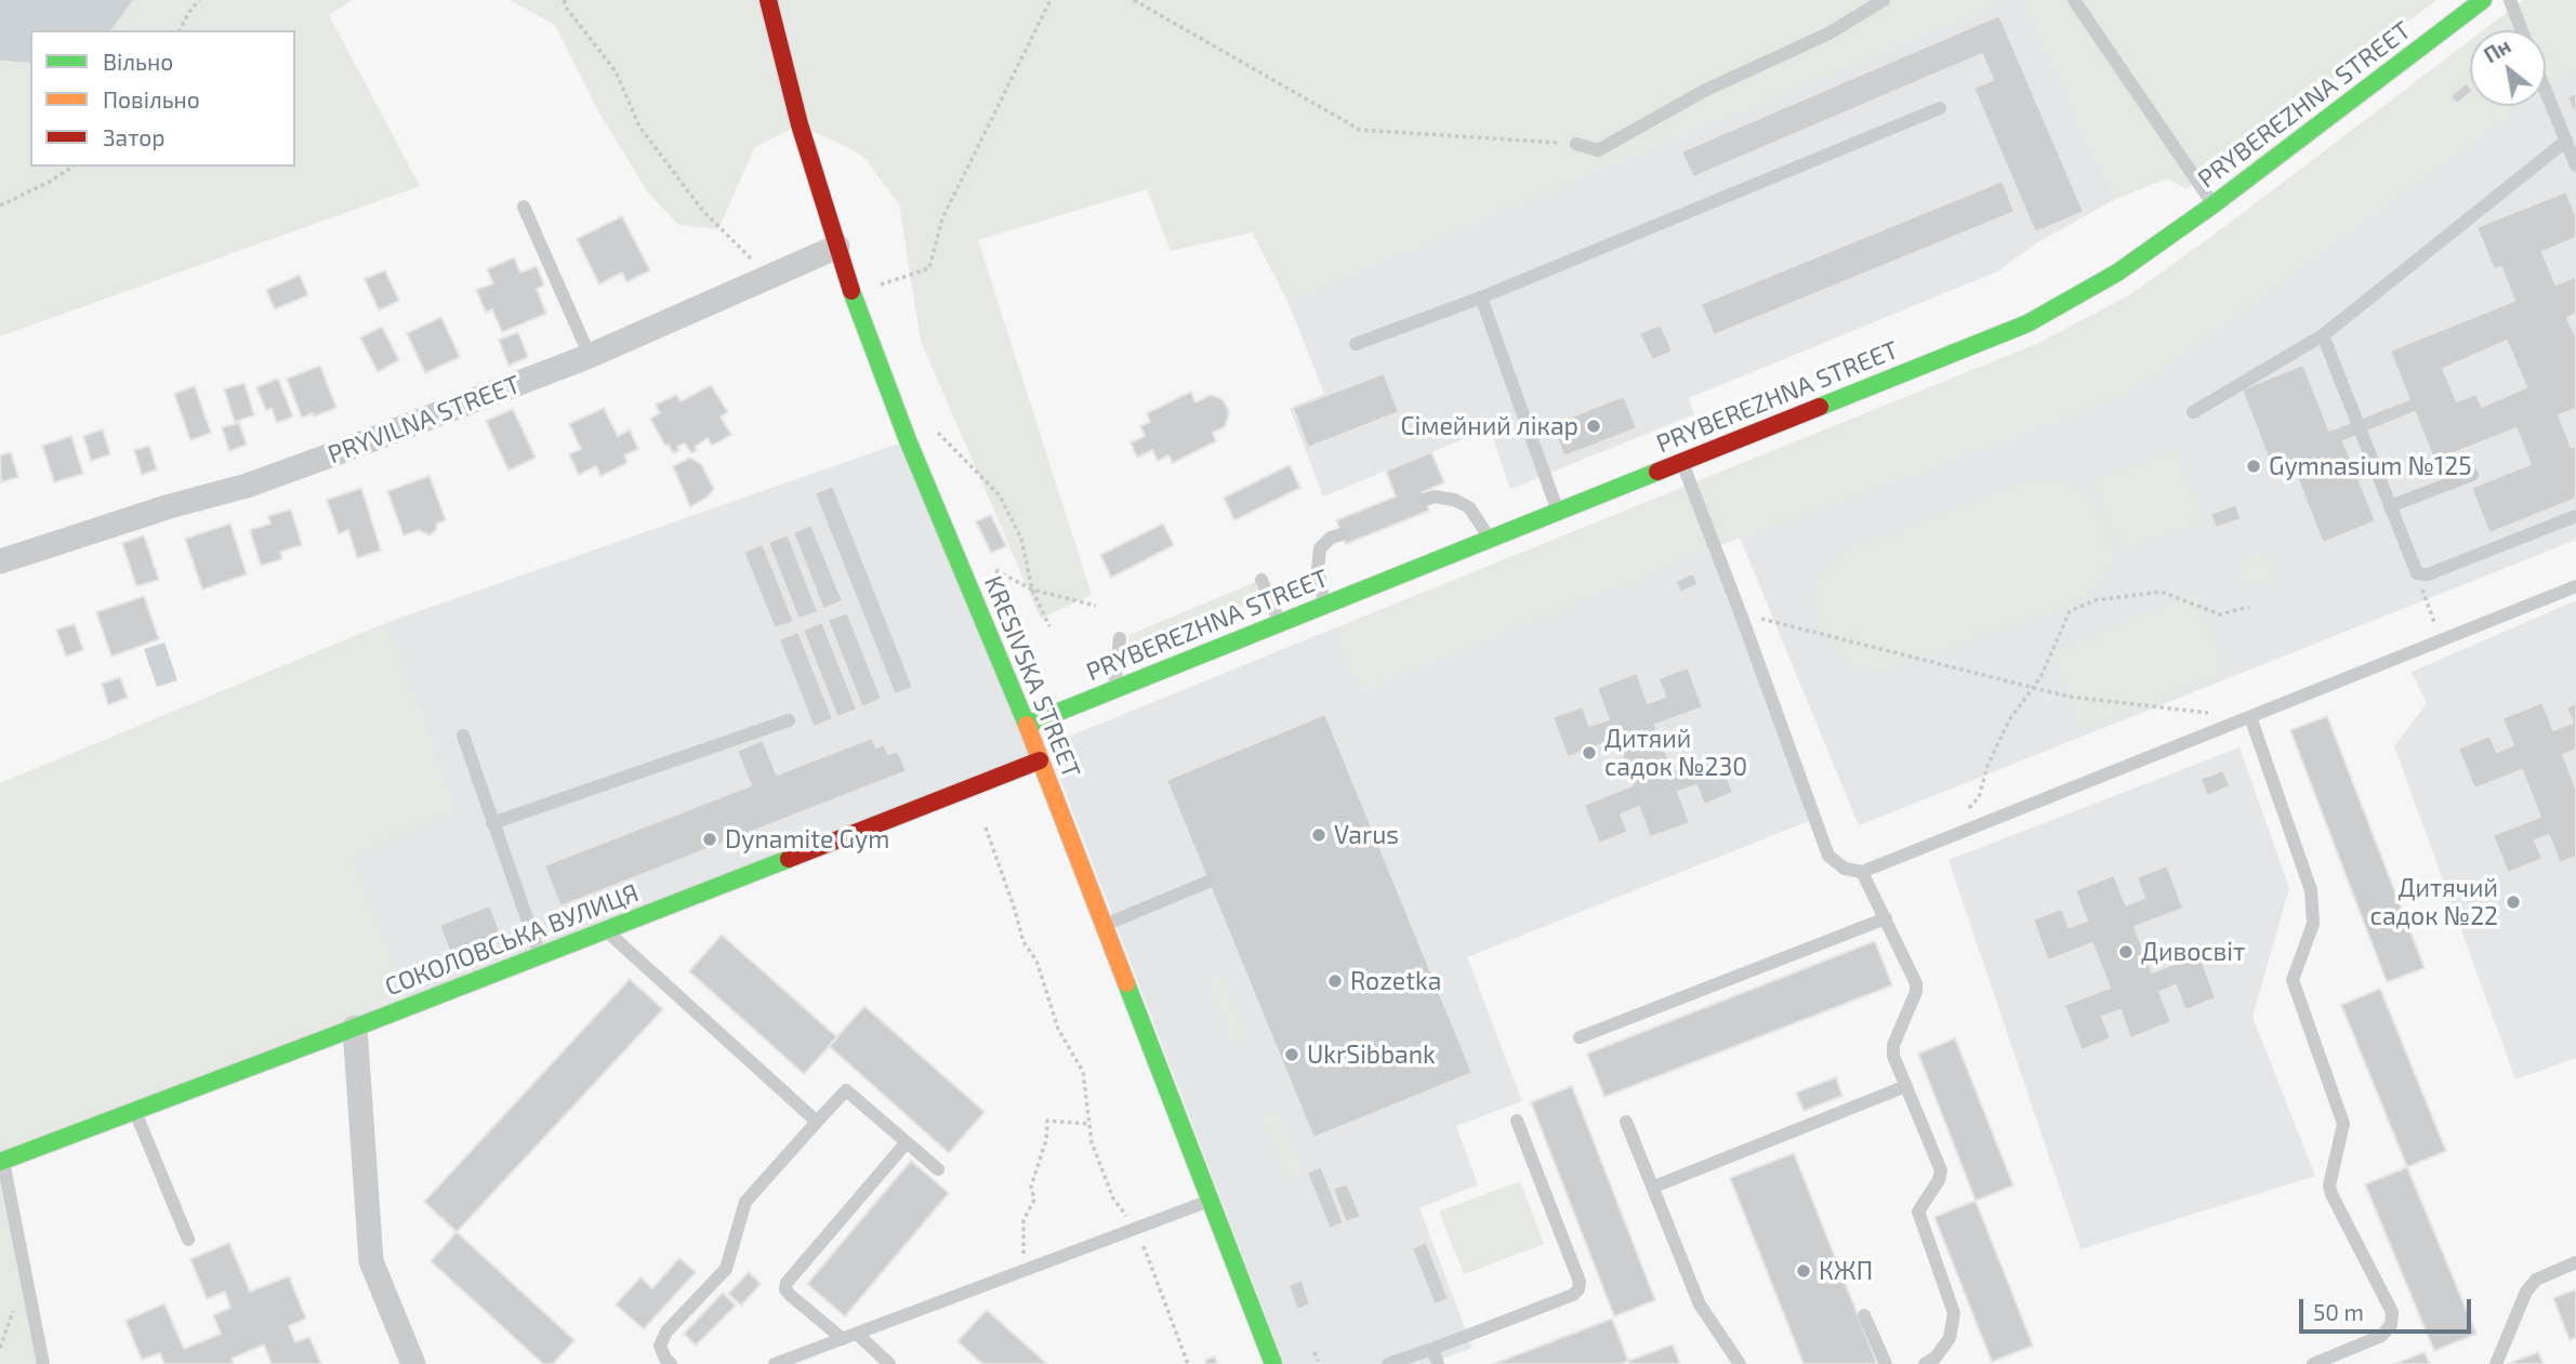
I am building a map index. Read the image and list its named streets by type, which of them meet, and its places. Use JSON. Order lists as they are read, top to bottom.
{
  "streets": {
    "street": [
      "PRYBEREZHNA STREET",
      "PRYVILNA STREET",
      "KRESIVSKA STREET",
      "СОКОЛОВСЬКА ВУЛИЦЯ"
    ]
  },
  "crossings": [
    ["PRYBEREZHNA STREET", "KRESIVSKA STREET"],
    ["PRYVILNA STREET", "KRESIVSKA STREET"],
    ["KRESIVSKA STREET", "СОКОЛОВСЬКА ВУЛИЦЯ"]
  ],
  "places": [
    "Сімейний лікар",
    "Gymnasium №125",
    "Дитяий садок №230",
    "Varus",
    "Dynamite Gym",
    "Дитячий садок №22",
    "Дивосвіт",
    "Rozetka",
    "UkrSibbank",
    "КЖП"
  ],
  "legend": ["Вільно", "Повільно", "Затор"],
  "scale_bar": "50 m",
  "north": "top left"
}
